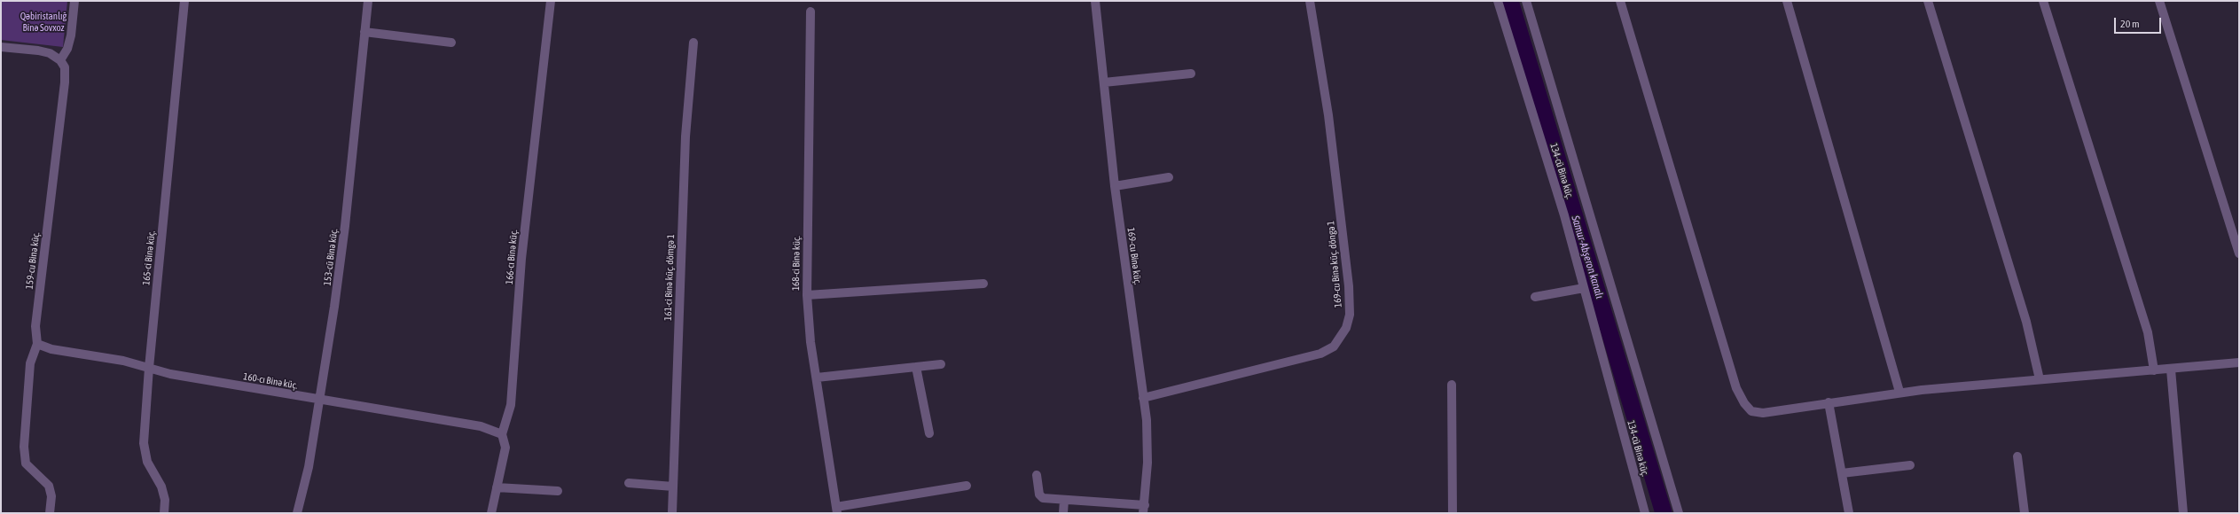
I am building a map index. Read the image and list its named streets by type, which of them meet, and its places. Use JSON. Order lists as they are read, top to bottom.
{
  "streets": {
    "street": [
      "134-cü Binə küç.",
      "169-cu Binə küç.",
      "153-cü Binə küç.",
      "166-cı Binə küç.",
      "165-ci Binə küç.",
      "159-cu Binə küç.",
      "168-ci Binə küç.",
      "169-cu Binə küç. döngə 1",
      "161-ci Binə küç. dömgə 1",
      "160-cı Binə küç."
    ]
  },
  "crossings": [
    ["169-cu Binə küç.", "169-cu Binə küç. döngə 1"],
    ["153-cü Binə küç.", "160-cı Binə küç."],
    ["166-cı Binə küç.", "160-cı Binə küç."],
    ["165-ci Binə küç.", "160-cı Binə küç."],
    ["159-cu Binə küç.", "160-cı Binə küç."]
  ],
  "water": ["Samur-Abşeron kanalı"],
  "parks": ["Qəbiristanlığ Binə Sovxoz"],
  "scale_bar": "20 m"
}
